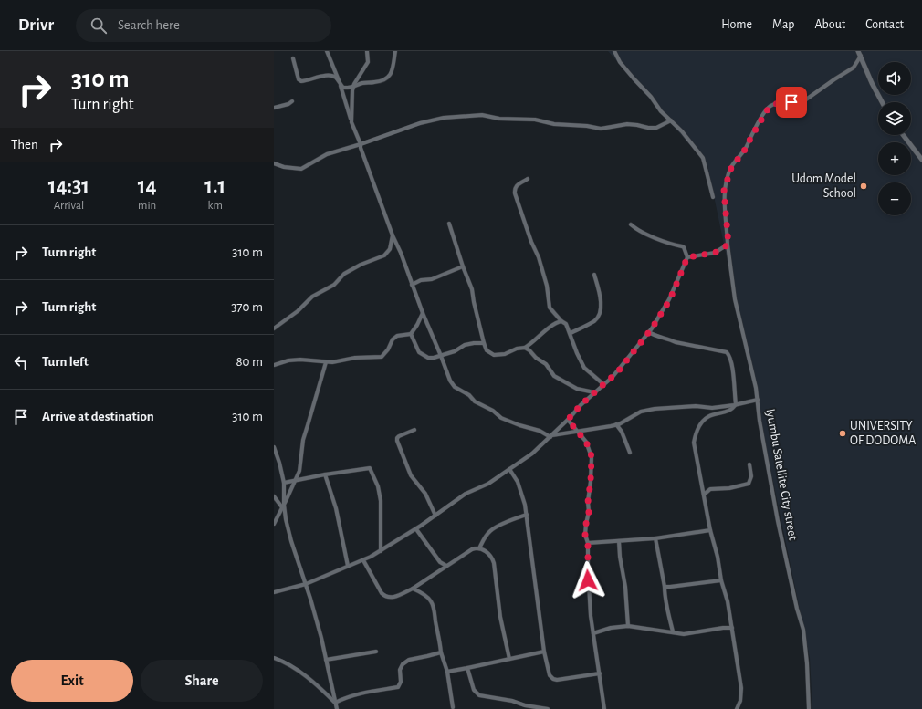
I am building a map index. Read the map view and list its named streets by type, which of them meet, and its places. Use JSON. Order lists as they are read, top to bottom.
{
  "streets": {
    "street": ["Iyumbu Satellite City street"]
  },
  "places": ["Udom Model School", "UNIVERSITY OF DODOMA"],
  "page": {
    "header": "Drivr",
    "search": "Search here",
    "nav": [
      "Home",
      "Map",
      "About",
      "Contact"
    ],
    "turn": ["310 m", "Turn right"],
    "map_buttons": ["+", "−"],
    "then": "Then",
    "eta": [
      "14:31",
      "Arrival",
      "14",
      "min",
      "1.1",
      "km"
    ],
    "list": [
      {
        "name": "Turn right",
        "value": "310 m"
      },
      {
        "name": "Turn right",
        "value": "370 m"
      },
      {
        "name": "Turn left",
        "value": "80 m"
      },
      {
        "name": "Arrive at destination",
        "value": "310 m"
      }
    ],
    "buttons": ["Exit", "Share"]
  }
}
